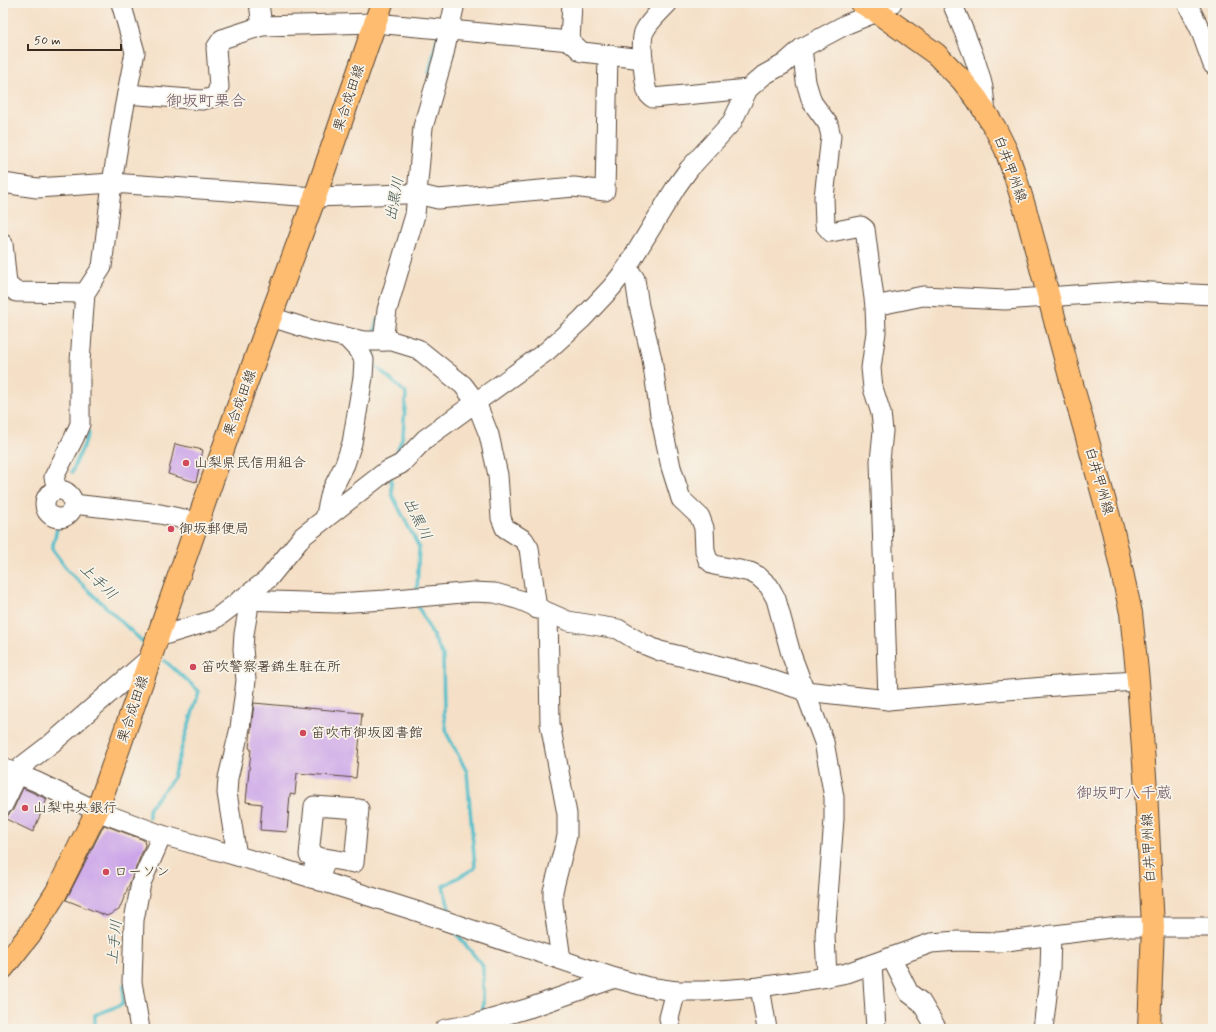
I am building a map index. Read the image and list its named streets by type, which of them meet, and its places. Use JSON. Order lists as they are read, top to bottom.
{
  "streets": {
    "main road": ["栗合成田線", "白井甲州線"]
  },
  "districts": ["御坂町栗合", "御坂町八千蔵"],
  "water": ["出黒川", "上手川"],
  "places": [
    "山梨県民信用組合",
    "御坂郵便局",
    "笛吹警察署錦生駐在所",
    "笛吹市御坂図書館",
    "山梨中央銀行",
    "ローソン"
  ],
  "scale_bar": "50 m"
}
